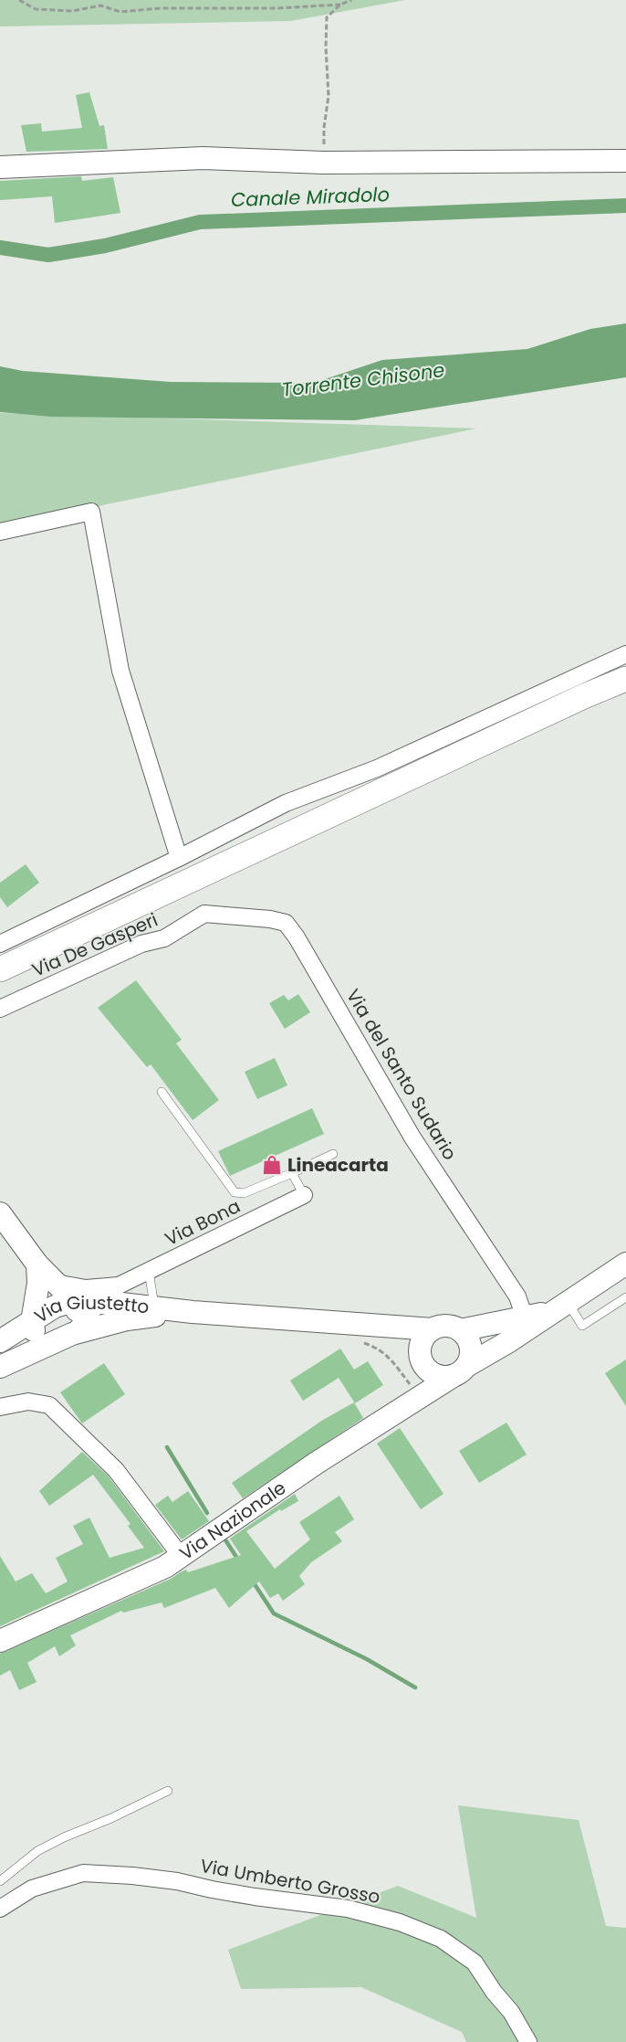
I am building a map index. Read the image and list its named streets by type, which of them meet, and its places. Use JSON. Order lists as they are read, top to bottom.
{
  "streets": {
    "street": [
      "Via De Gasperi",
      "Via del Santo Sudario",
      "Via Bona",
      "Via Giustetto",
      "Via Nazionale",
      "Via Umberto Grosso"
    ]
  },
  "crossings": [
    ["Via De Gasperi", "Via del Santo Sudario"],
    ["Via Giustetto", "Via Nazionale"]
  ],
  "water": ["Canale Miradolo", "Torrente Chisone"],
  "places": {
    "shop": ["Lineacarta"]
  }
}
